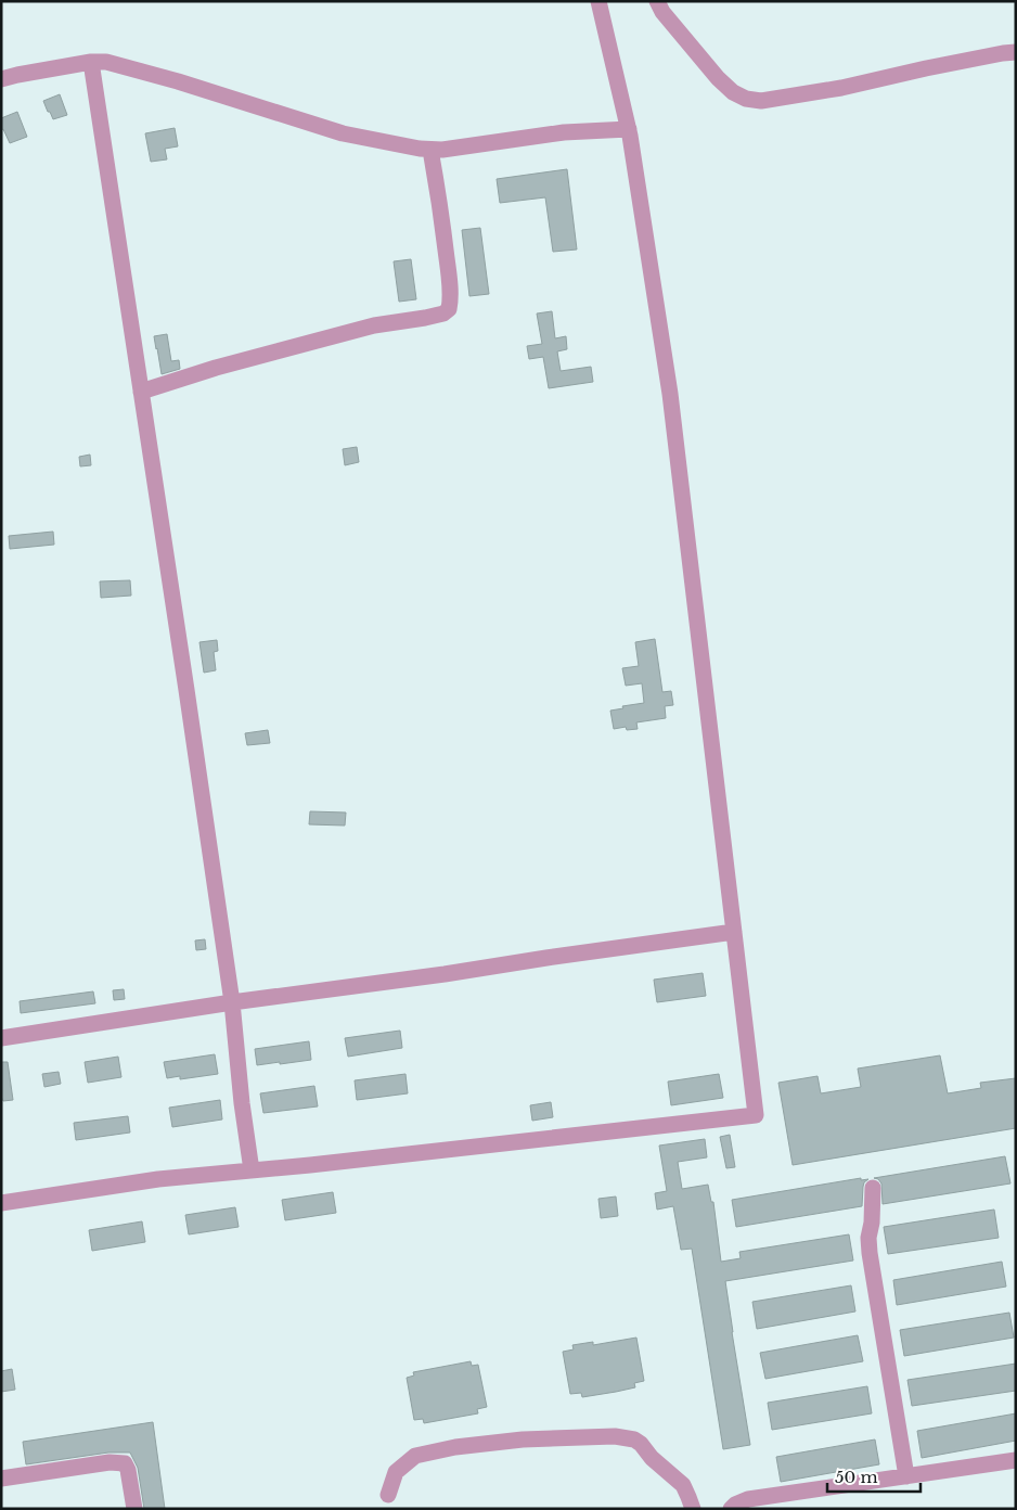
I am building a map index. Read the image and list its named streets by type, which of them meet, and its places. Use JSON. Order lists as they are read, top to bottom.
{
  "scale_bar": "50 m"
}
